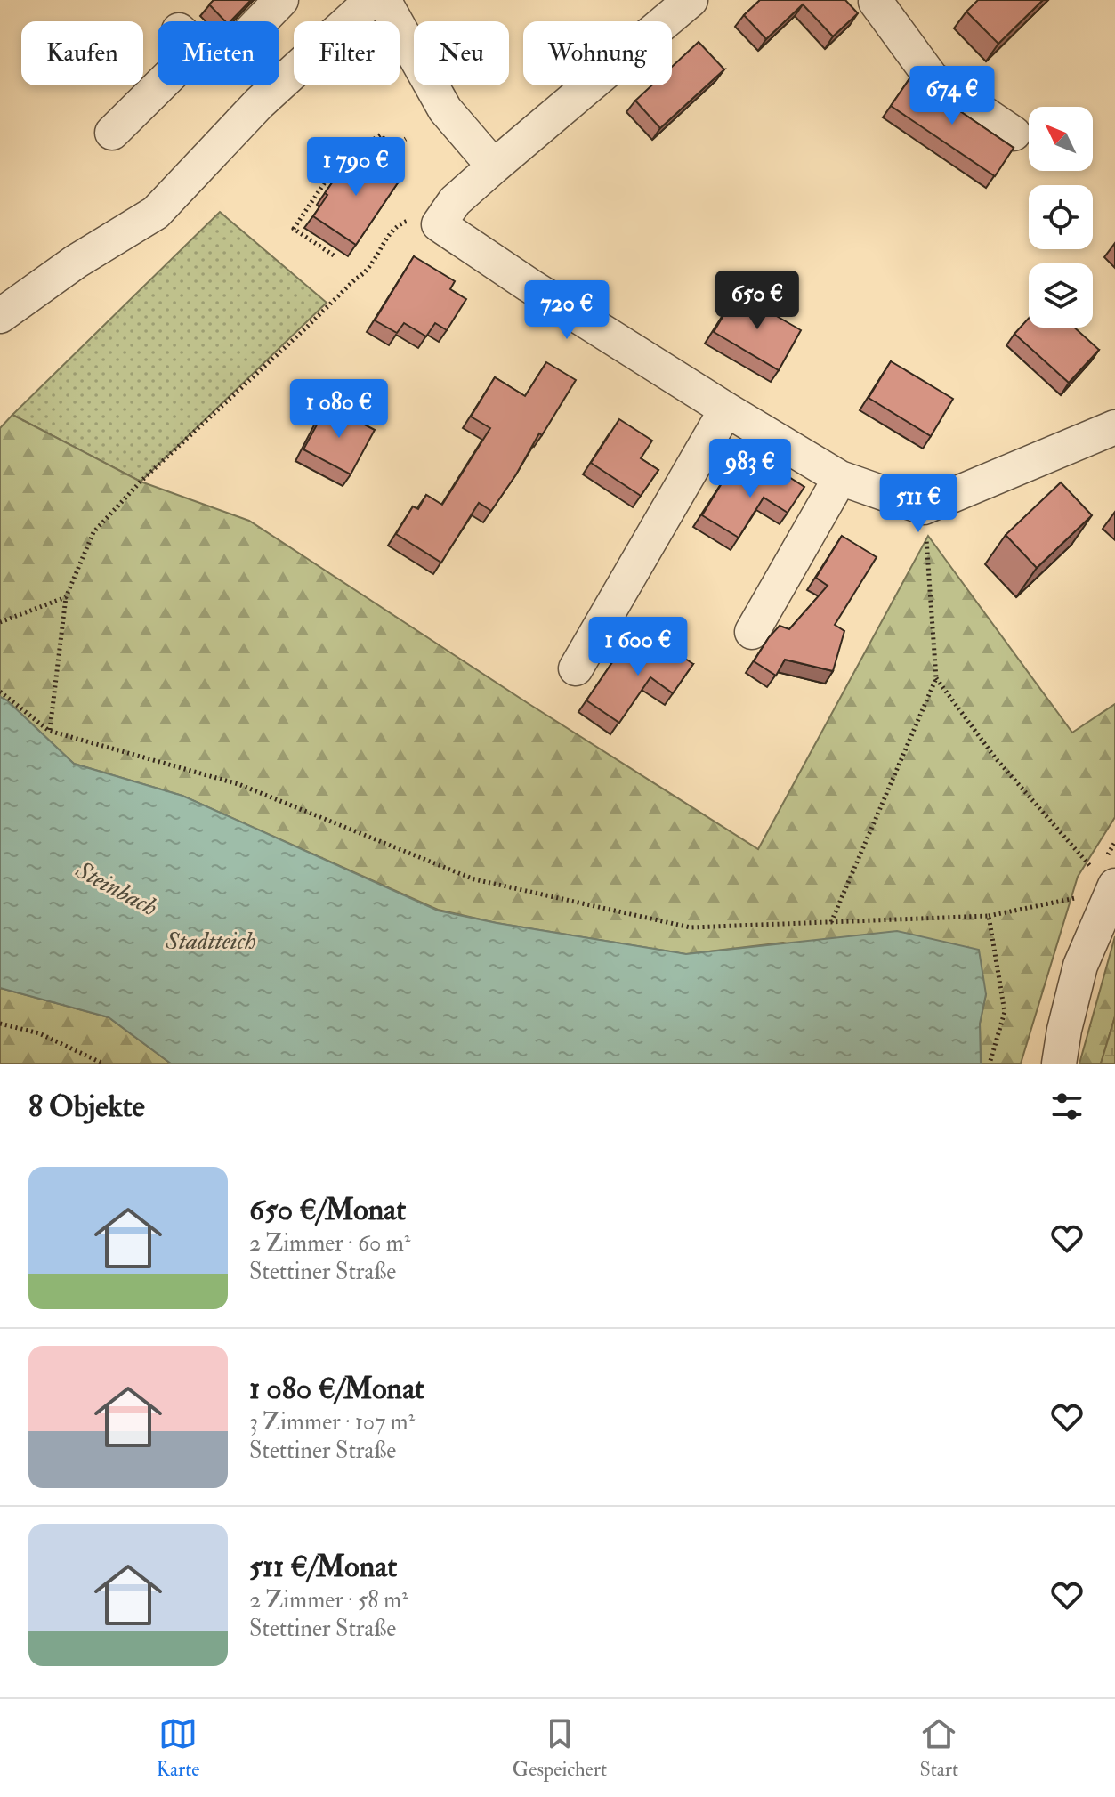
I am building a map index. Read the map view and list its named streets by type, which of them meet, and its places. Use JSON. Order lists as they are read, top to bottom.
{
  "water": ["Steinbach", "Stadtteich"],
  "north": "top left",
  "page": {
    "chip": [
      "Kaufen",
      "Mieten",
      "Filter",
      "Neu",
      "Wohnung"
    ],
    "price": [
      "674 €",
      "1 790 €",
      "650 €",
      "720 €",
      "1 080 €",
      "983 €",
      "511 €",
      "1 600 €"
    ],
    "heading": "8 Objekte",
    "list": [
      {
        "name": "650 €/Monat",
        "note": "2 Zimmer · 60 m² · Stettiner Straße"
      },
      {
        "name": "1 080 €/Monat",
        "note": "3 Zimmer · 107 m² · Stettiner Straße"
      },
      {
        "name": "511 €/Monat",
        "note": "2 Zimmer · 58 m² · Stettiner Straße"
      }
    ],
    "tabs": ["Karte", "Gespeichert", "Start"]
  }
}
